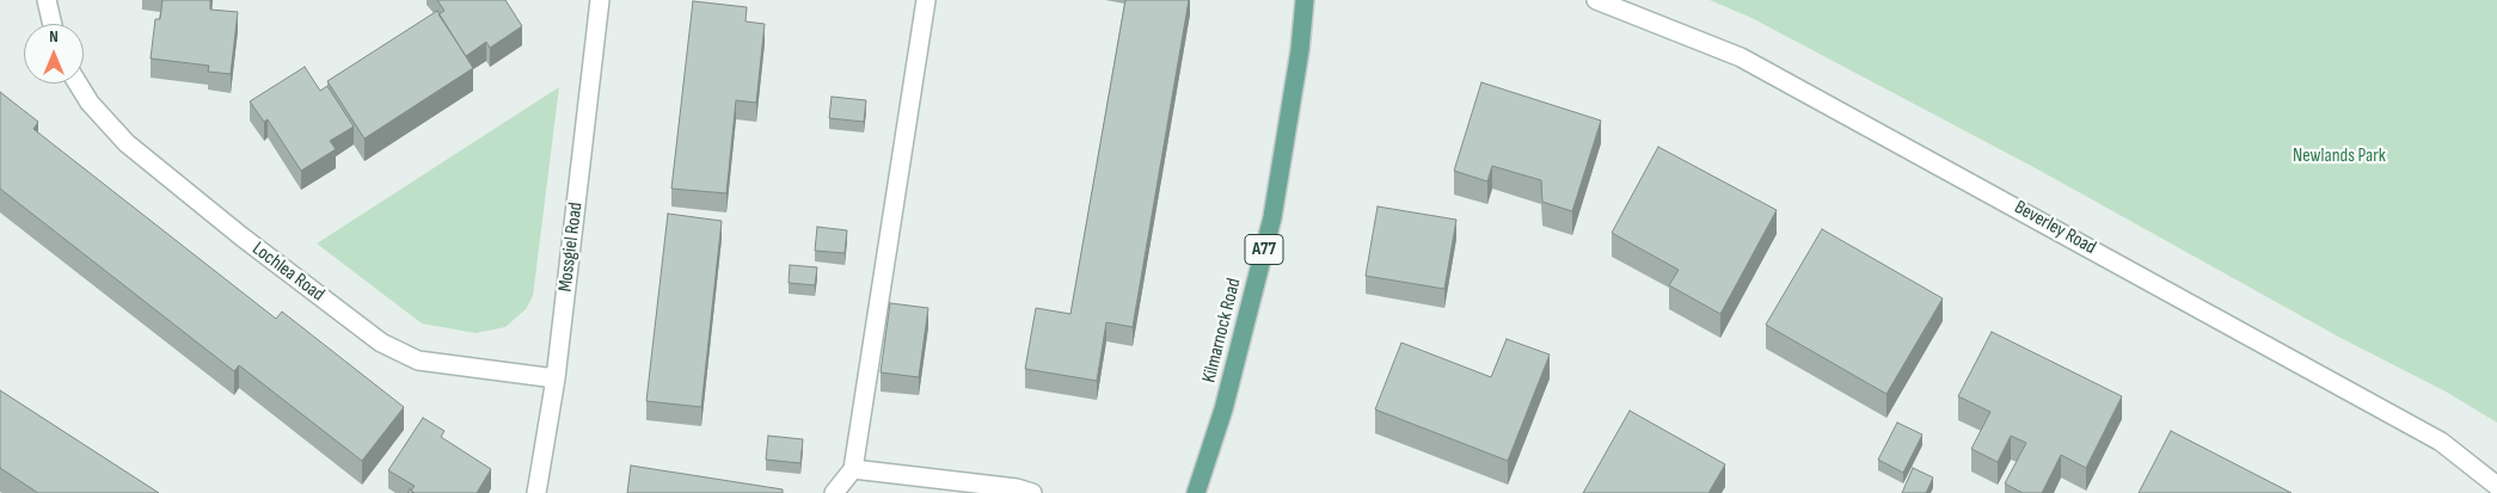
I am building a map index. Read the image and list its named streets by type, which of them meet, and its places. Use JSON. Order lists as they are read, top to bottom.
{
  "streets": {
    "main road": ["A77", "Kilmarnock Road"],
    "street": ["Beverley Road", "Mossgiel Road", "Lochlea Road"]
  },
  "crossings": [
    ["Mossgiel Road", "Lochlea Road"]
  ],
  "parks": ["Newlands Park"],
  "north": "top"
}
